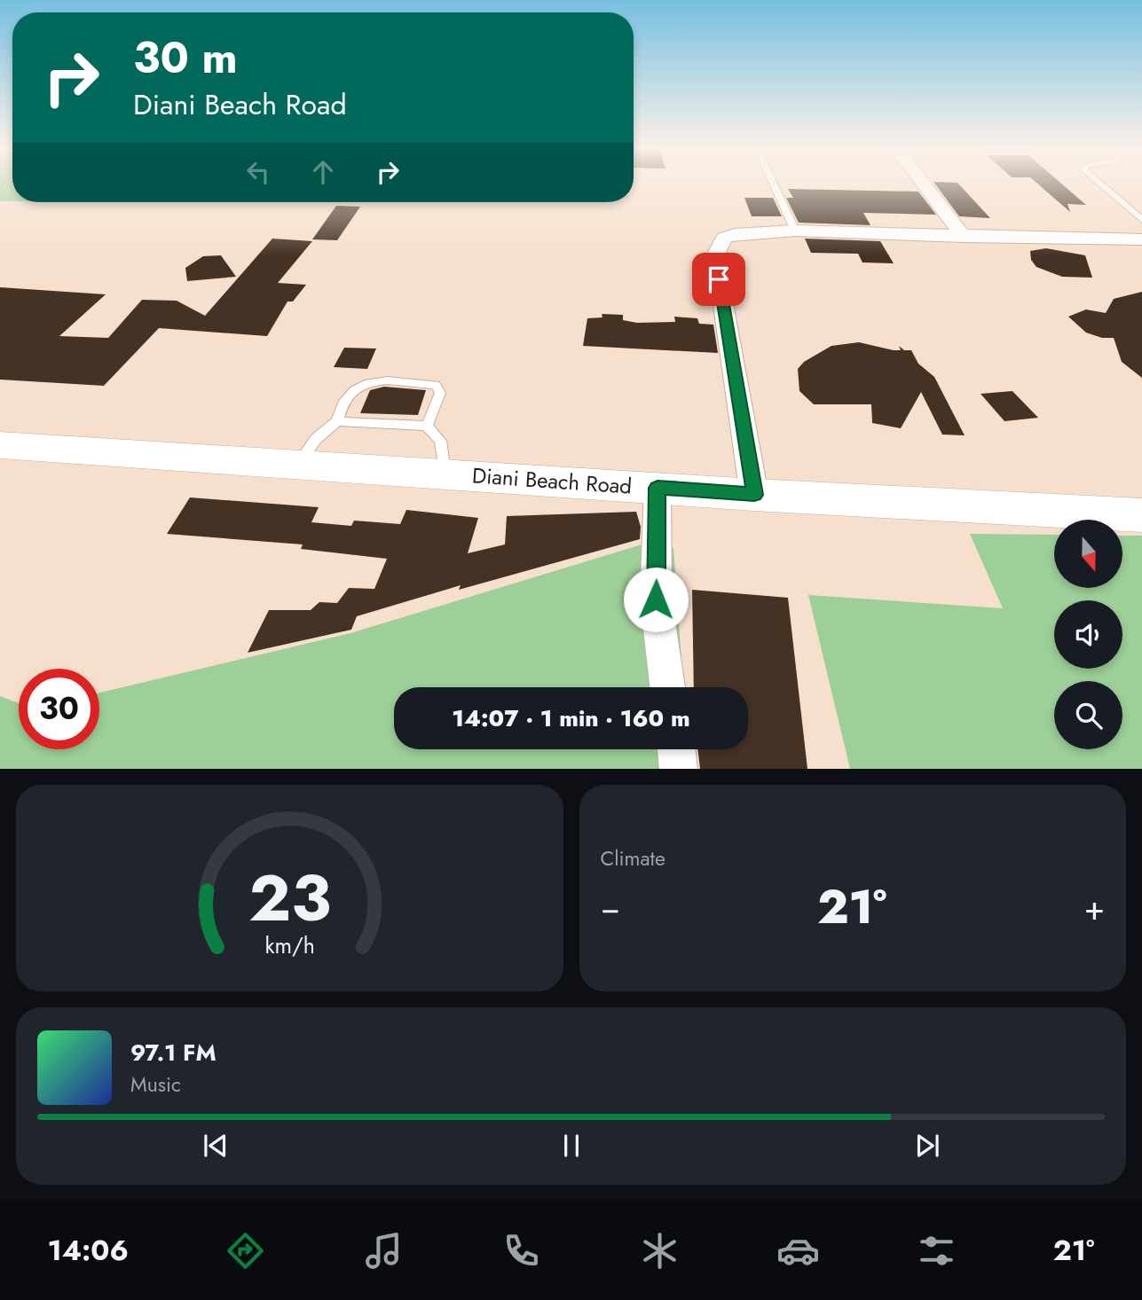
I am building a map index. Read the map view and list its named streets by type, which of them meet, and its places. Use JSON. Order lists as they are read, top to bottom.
{
  "streets": {
    "main road": ["Diani Beach Road"]
  },
  "north": "bottom",
  "page": {
    "turn": ["30 m", "Diani Beach Road"],
    "limit": "30",
    "trip": "14:07 · 1 min · 160 m",
    "tile": "Climate",
    "heat": ["−", "21°", "+"],
    "song": ["97.1 FM", "Music"],
    "tabs": ["14:06", "21°"],
    "gauge": ["23", "km/h"]
  }
}
